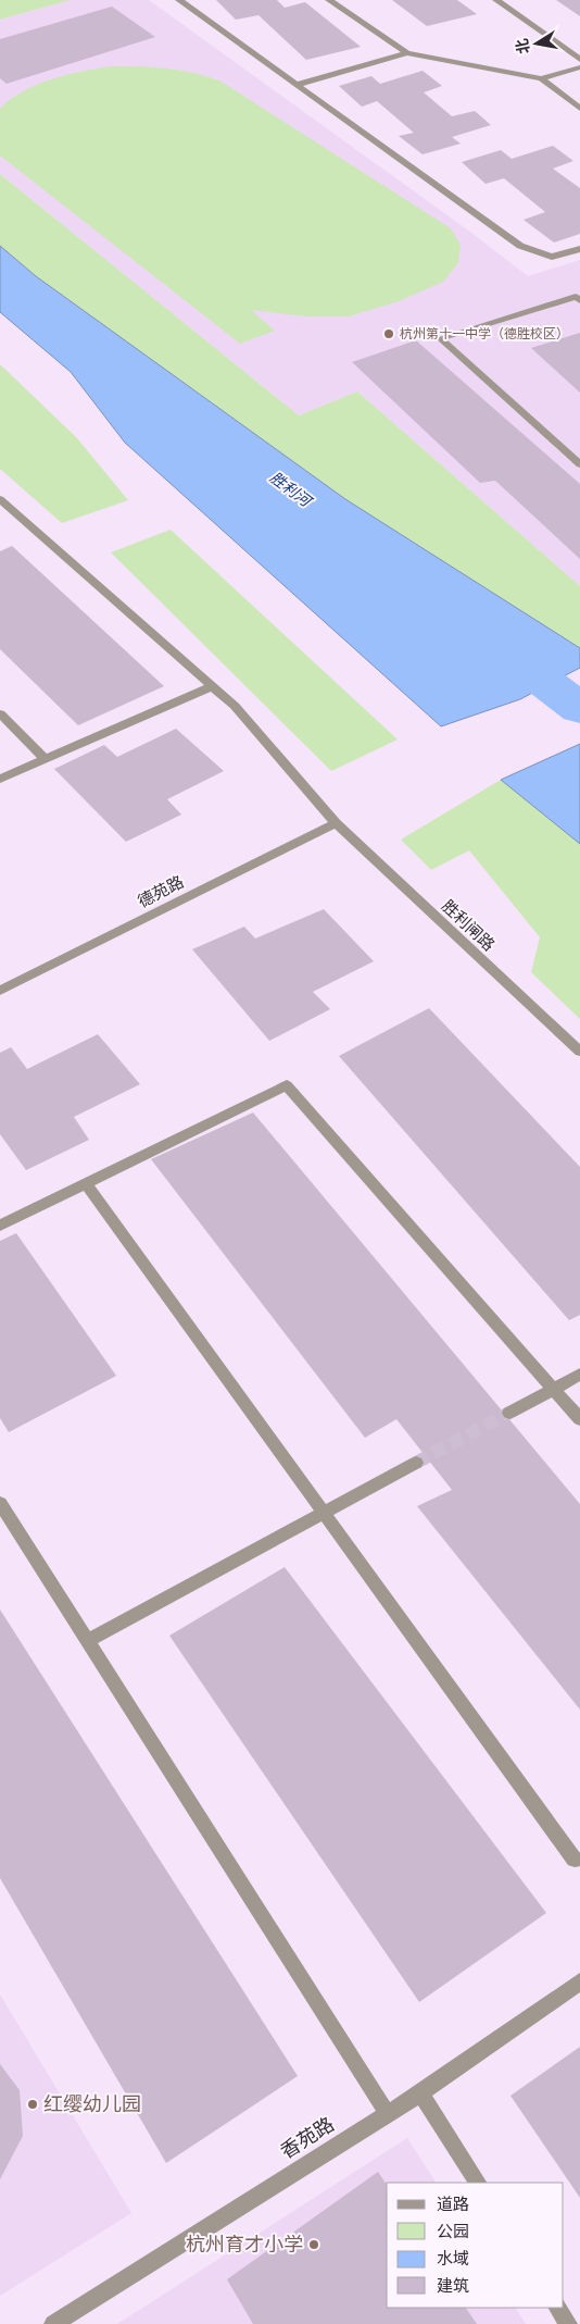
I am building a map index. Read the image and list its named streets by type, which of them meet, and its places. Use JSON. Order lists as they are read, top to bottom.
{
  "streets": {
    "street": ["德苑路", "胜利闸路", "香苑路"]
  },
  "crossings": [
    ["德苑路", "胜利闸路"]
  ],
  "water": ["胜利河"],
  "places": ["杭州第十一中学（德胜校区）", "红缨幼儿园", "杭州育才小学"],
  "legend": [
    "道路",
    "公园",
    "水域",
    "建筑"
  ],
  "north": "left"
}
